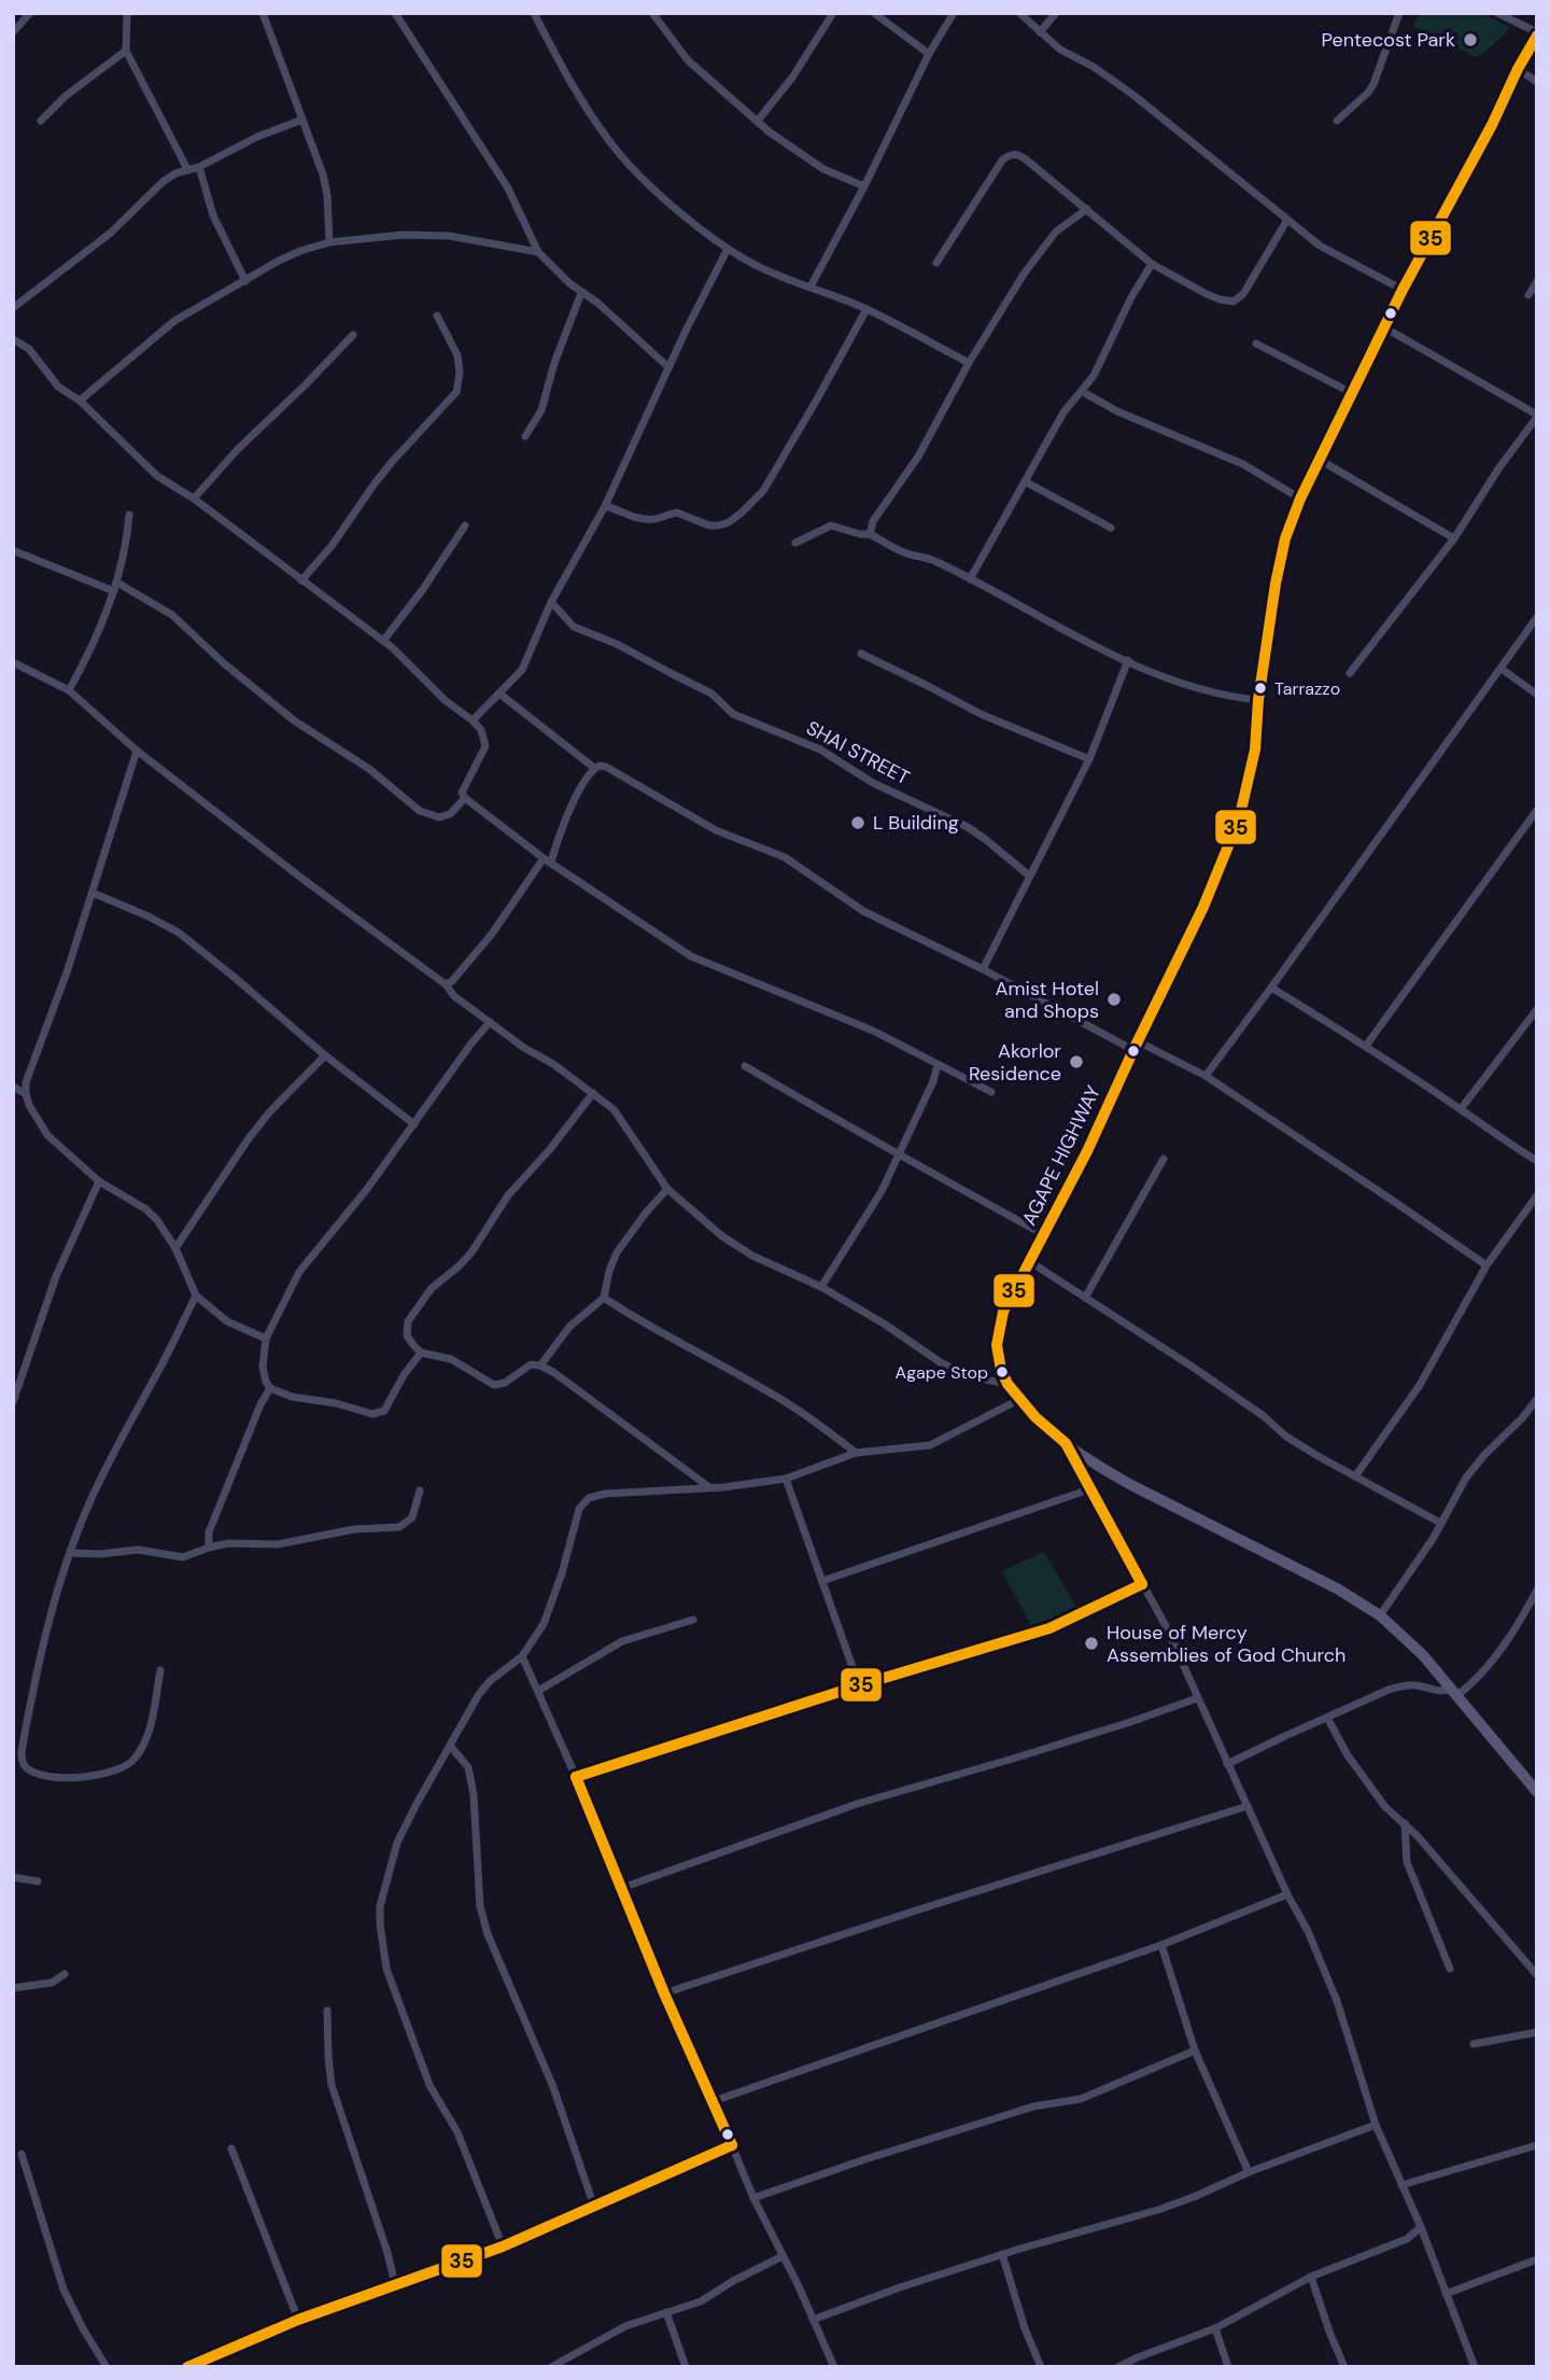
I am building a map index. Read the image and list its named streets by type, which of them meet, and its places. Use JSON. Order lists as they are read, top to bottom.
{
  "streets": {
    "street": ["SHAI STREET", "AGAPE HIGHWAY"]
  },
  "places": [
    "Pentecost Park",
    "Tarrazzo",
    "L Building",
    "Amist Hotel and Shops",
    "Akorlor Residence",
    "Agape Stop",
    "House of Mercy Assemblies of God Church"
  ],
  "lines": ["transit line 35"]
}
